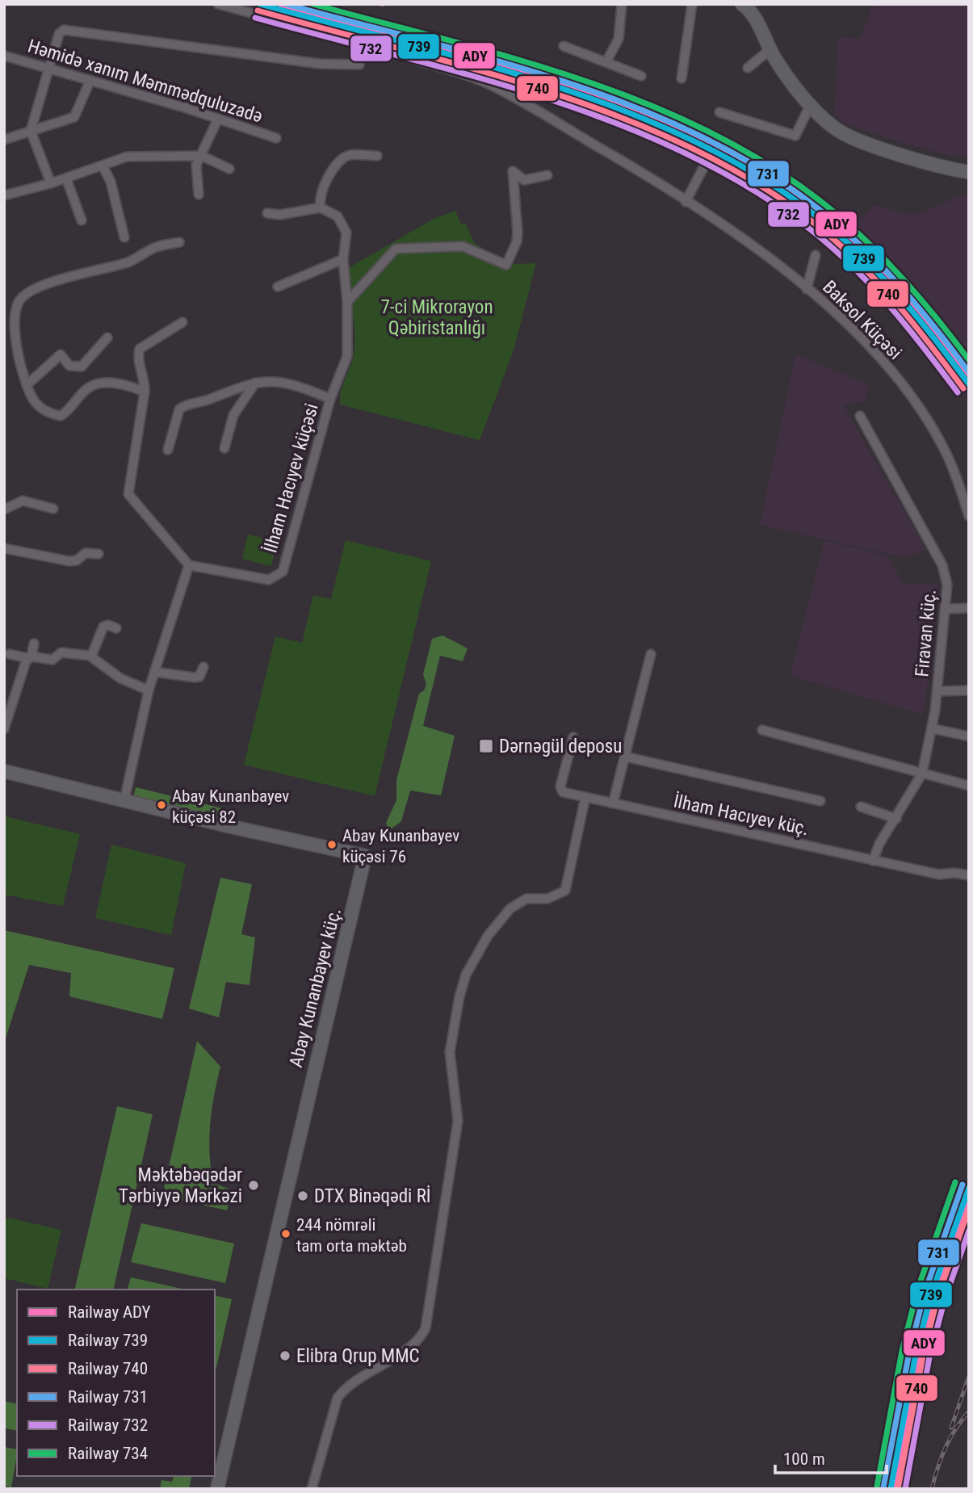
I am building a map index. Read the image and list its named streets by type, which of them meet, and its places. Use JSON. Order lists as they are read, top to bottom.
{
  "streets": {
    "street": [
      "Həmidə xanım Məmmədquluzadə",
      "Baksol Küçəsi",
      "İlham Hacıyev küçəsi",
      "Firavan küç.",
      "İlham Hacıyev küç.",
      "Abay Kunanbayev küç."
    ]
  },
  "crossings": [
    ["Firavan küç.", "İlham Hacıyev küç."]
  ],
  "parks": ["7-ci Mikrorayon Qəbiristanlığı"],
  "places": {
    "transit": ["Dərnəgül deposu"],
    "other": [
      "Abay Kunanbayev küçəsi 82",
      "Abay Kunanbayev küçəsi 76",
      "Məktəbəqədər Tərbiyyə Mərkəzi",
      "DTX Binəqədi Rİ",
      "244 nömrəli tam orta məktəb",
      "Elibra Qrup MMC"
    ]
  },
  "lines": [
    "rail line ADY",
    "rail line 739",
    "rail line 731",
    "rail line 734",
    "rail line 740",
    "rail line 732"
  ],
  "legend": [
    "Railway ADY",
    "Railway 739",
    "Railway 740",
    "Railway 731",
    "Railway 732",
    "Railway 734"
  ],
  "scale_bar": "100 m"
}
